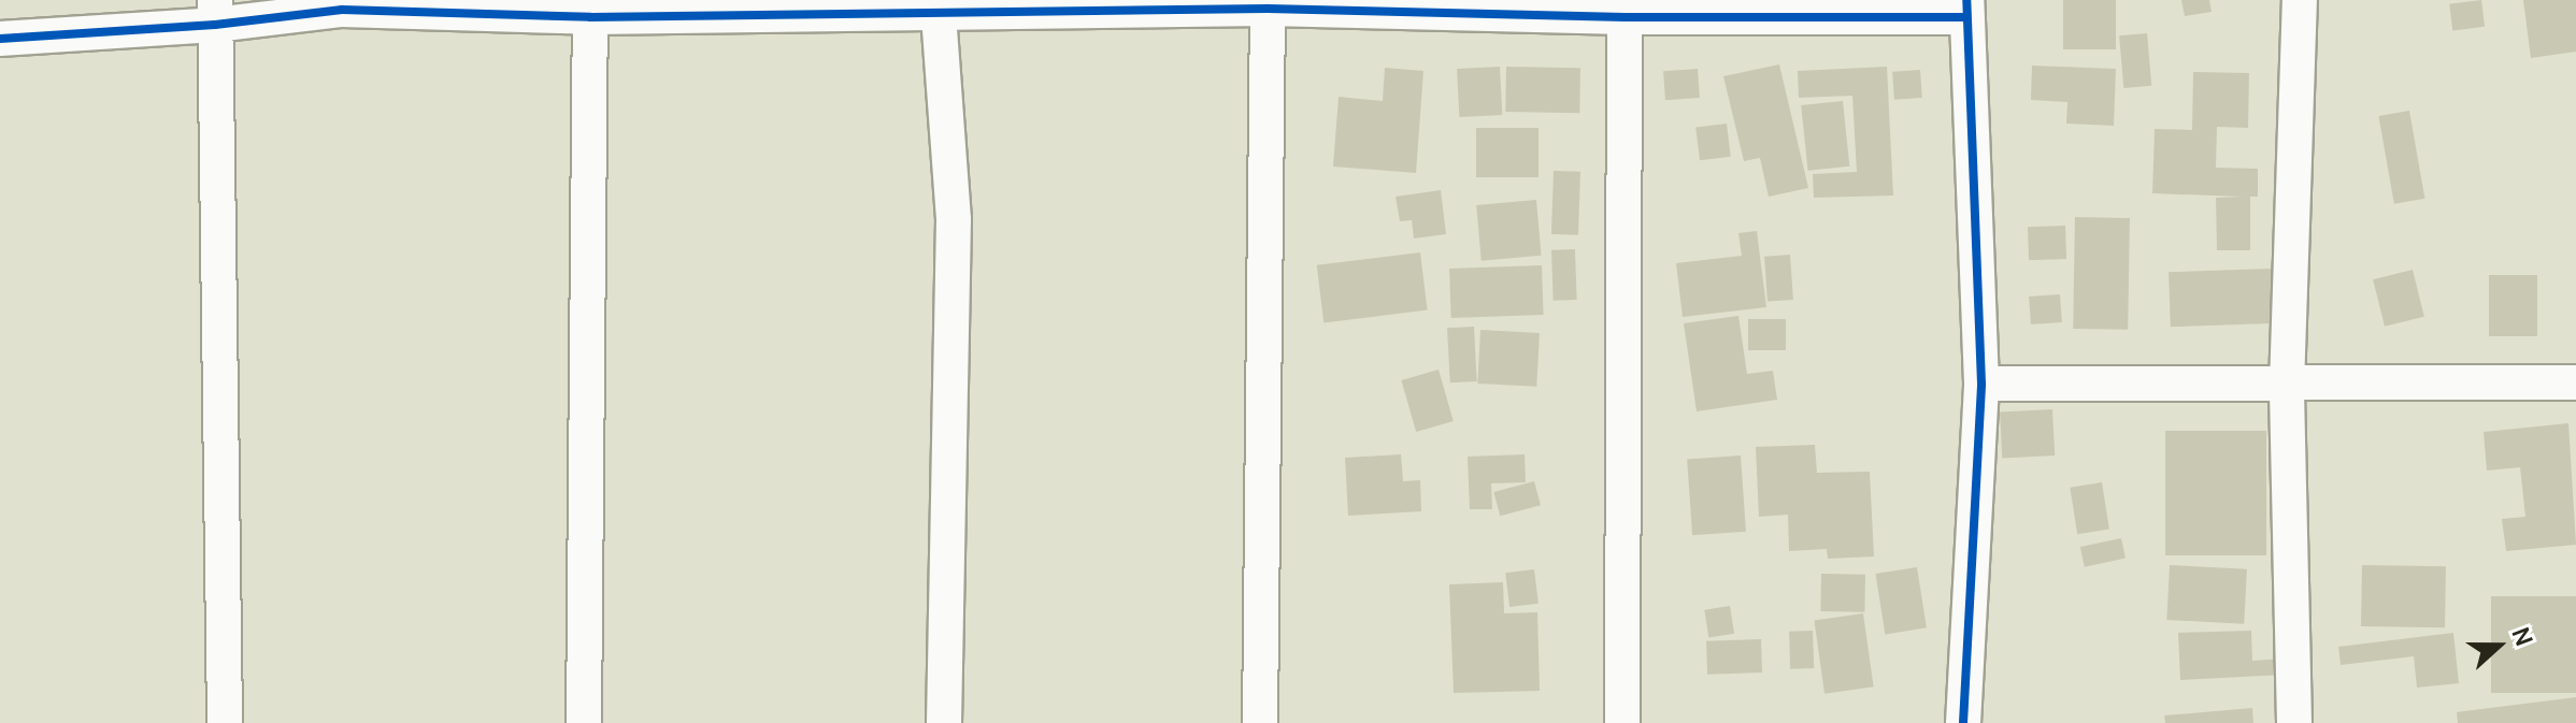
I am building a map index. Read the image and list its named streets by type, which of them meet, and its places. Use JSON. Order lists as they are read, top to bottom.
{
  "north": "right"
}
